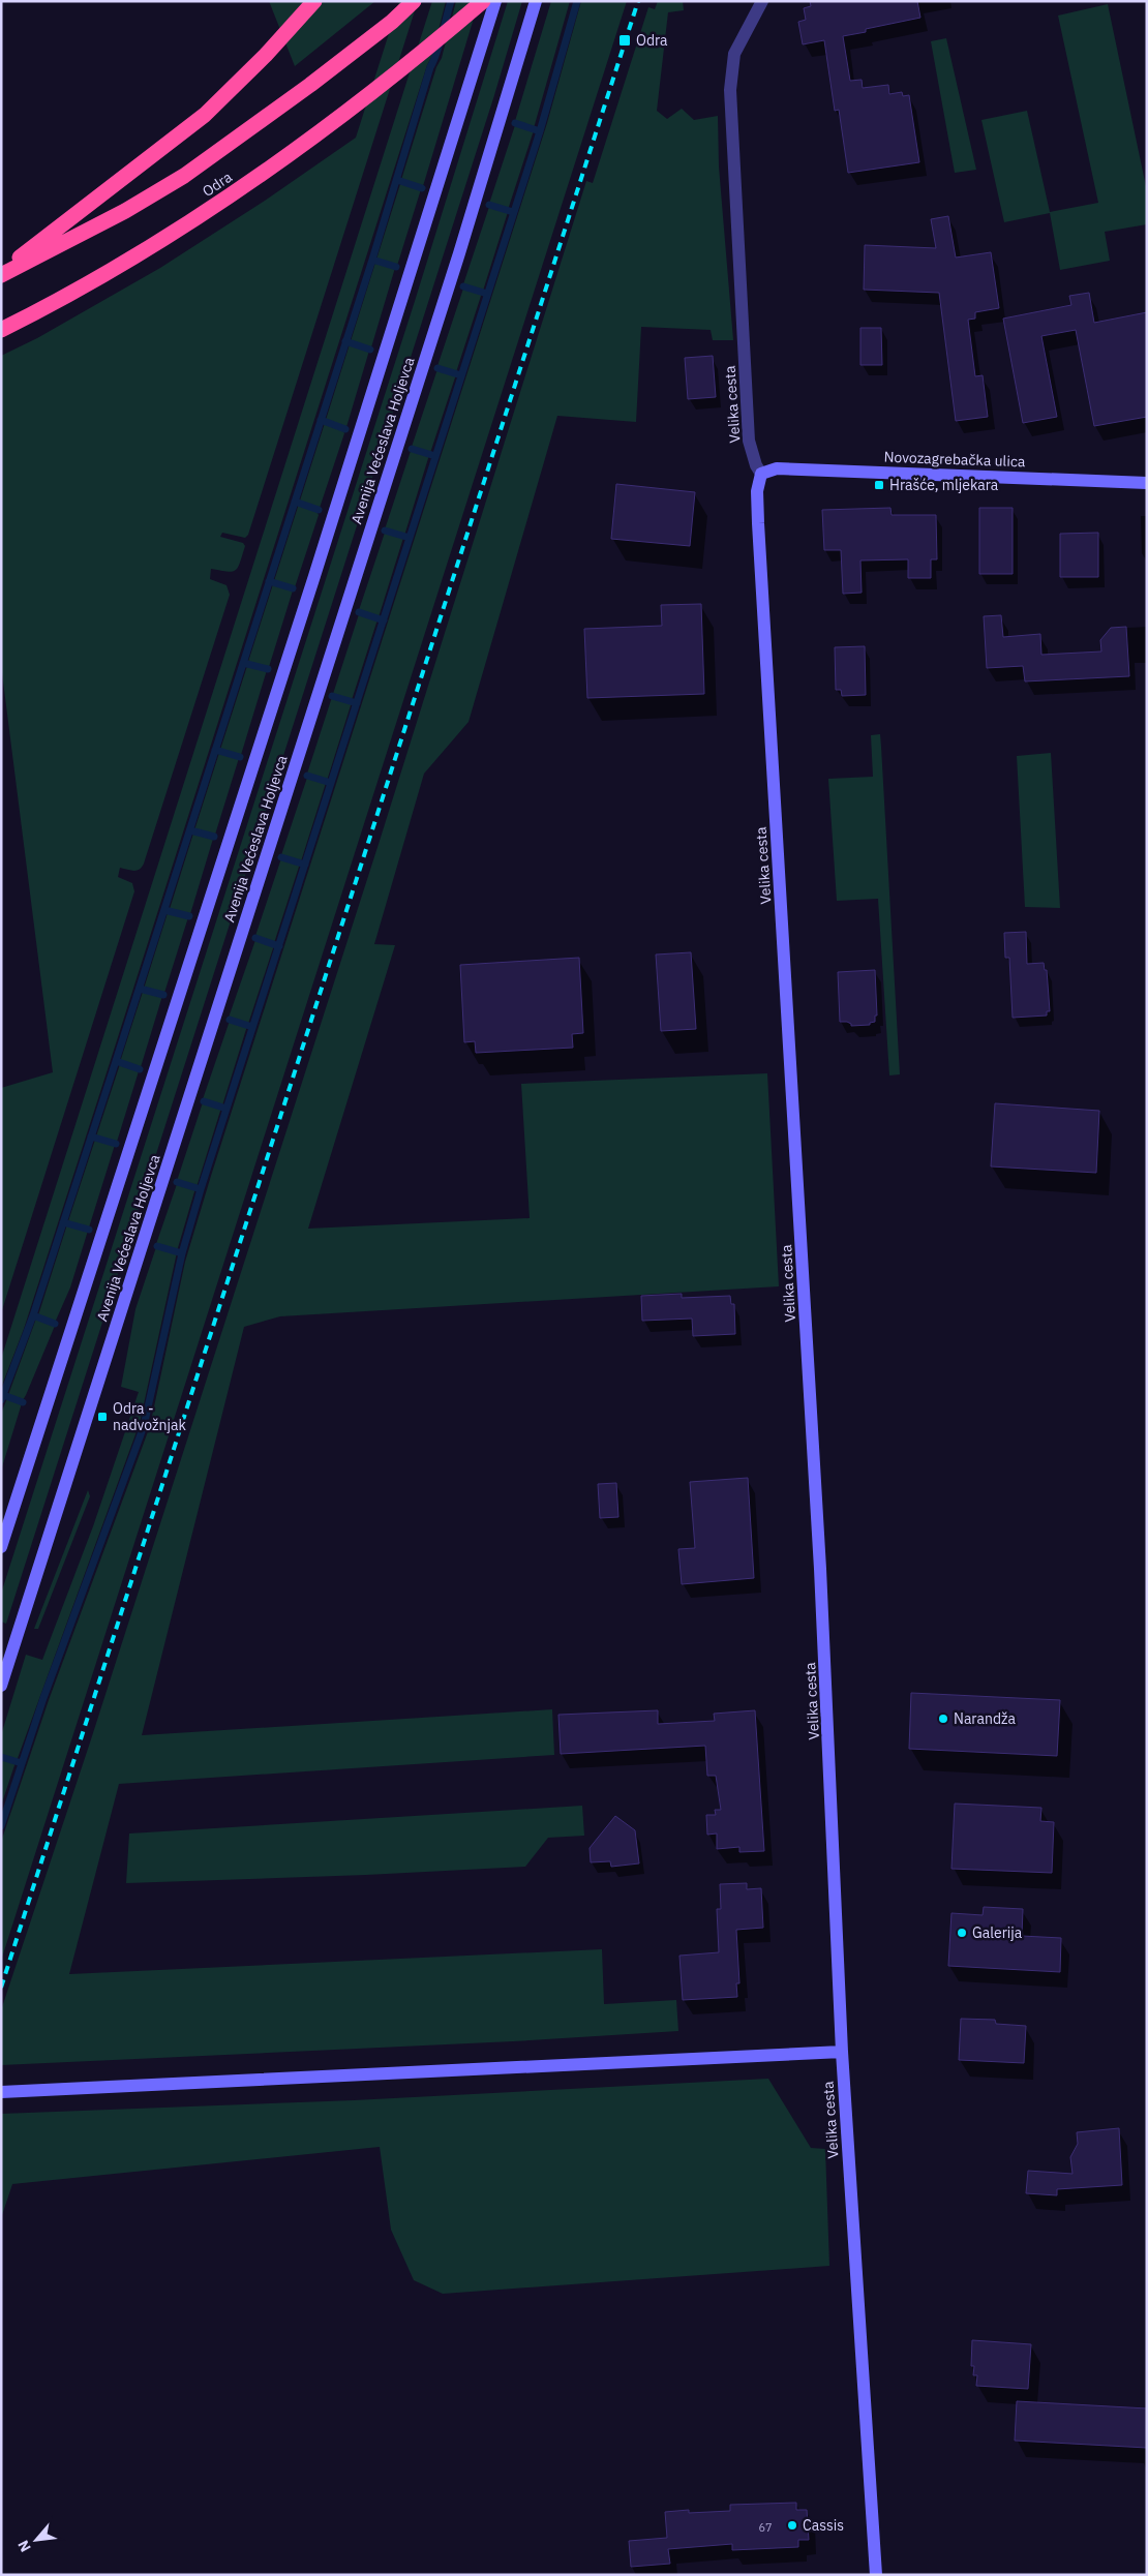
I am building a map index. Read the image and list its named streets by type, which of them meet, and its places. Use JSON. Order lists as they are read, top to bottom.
{
  "streets": {
    "highway": ["Odra"],
    "main road": ["Velika cesta", "Avenija Većeslava Holjevca", "Novozagrebačka ulica"]
  },
  "crossings": [
    ["Velika cesta", "Novozagrebačka ulica"]
  ],
  "places": {
    "transit": ["Odra", "Hrašće, mljekara", "Odra - nadvožnjak"],
    "other": ["Narandža", "Galerija", "Cassis"]
  },
  "house_numbers": ["67"],
  "north": "bottom left"
}
